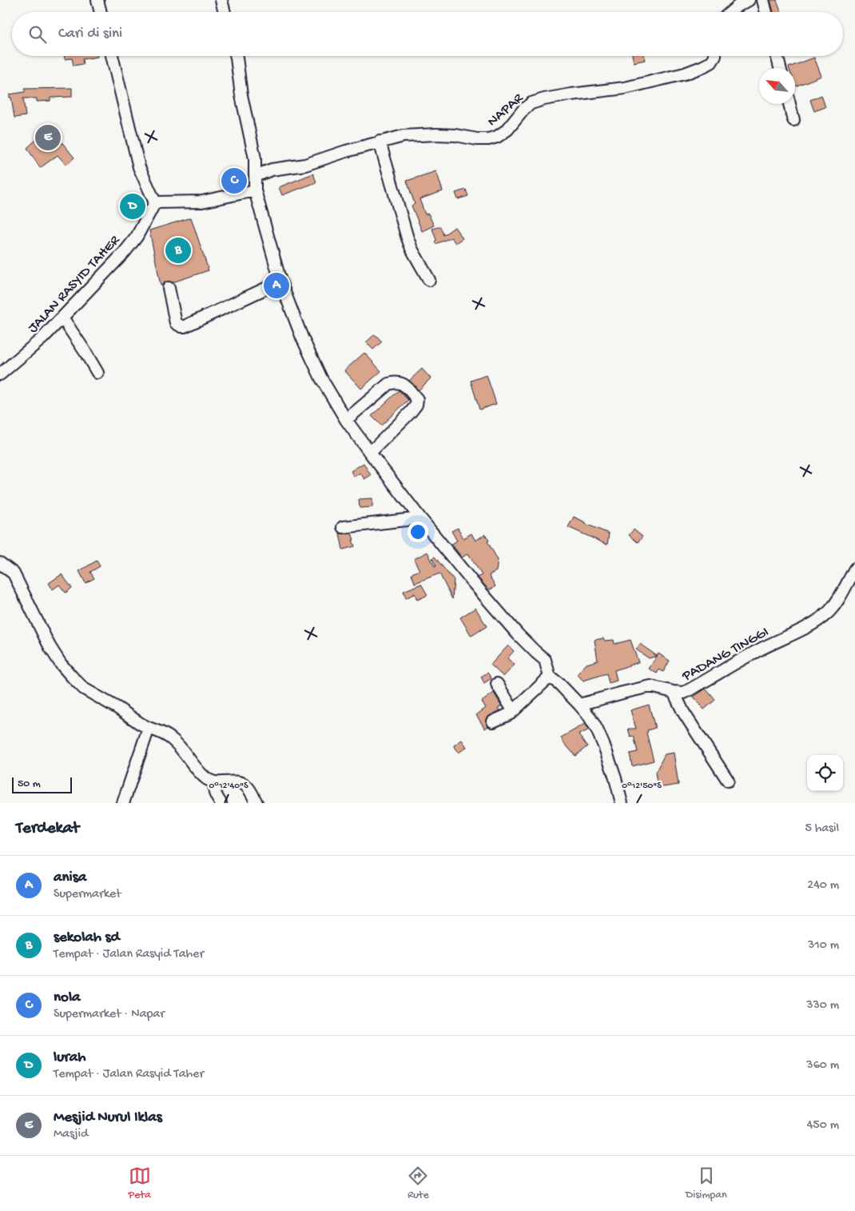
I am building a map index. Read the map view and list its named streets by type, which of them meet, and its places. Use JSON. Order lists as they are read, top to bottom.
{
  "streets": {
    "street": ["NAPAR", "JALAN RASYID TAHER", "PADANG TINGGI"]
  },
  "scale_bar": "50 m",
  "north": "top left",
  "page": {
    "search": "Cari di sini",
    "pins": [
      "E",
      "C",
      "D",
      "B",
      "A"
    ],
    "scale": "50 m",
    "heading": ["Terdekat", "5 hasil"],
    "list": [
      {
        "mark": "A",
        "name": "anisa",
        "note": "Supermarket",
        "value": "240 m"
      },
      {
        "mark": "B",
        "name": "sekolah sd",
        "note": "Tempat · Jalan Rasyid Taher",
        "value": "310 m"
      },
      {
        "mark": "C",
        "name": "nola",
        "note": "Supermarket · Napar",
        "value": "330 m"
      },
      {
        "mark": "D",
        "name": "lurah",
        "note": "Tempat · Jalan Rasyid Taher",
        "value": "360 m"
      },
      {
        "mark": "E",
        "name": "Mesjid Nurul Iklas",
        "note": "Masjid",
        "value": "450 m"
      }
    ],
    "nav": ["Peta", "Rute", "Disimpan"]
  },
  "coordinates": ["0°12'40\"S", "0°12'50\"S"]
}
